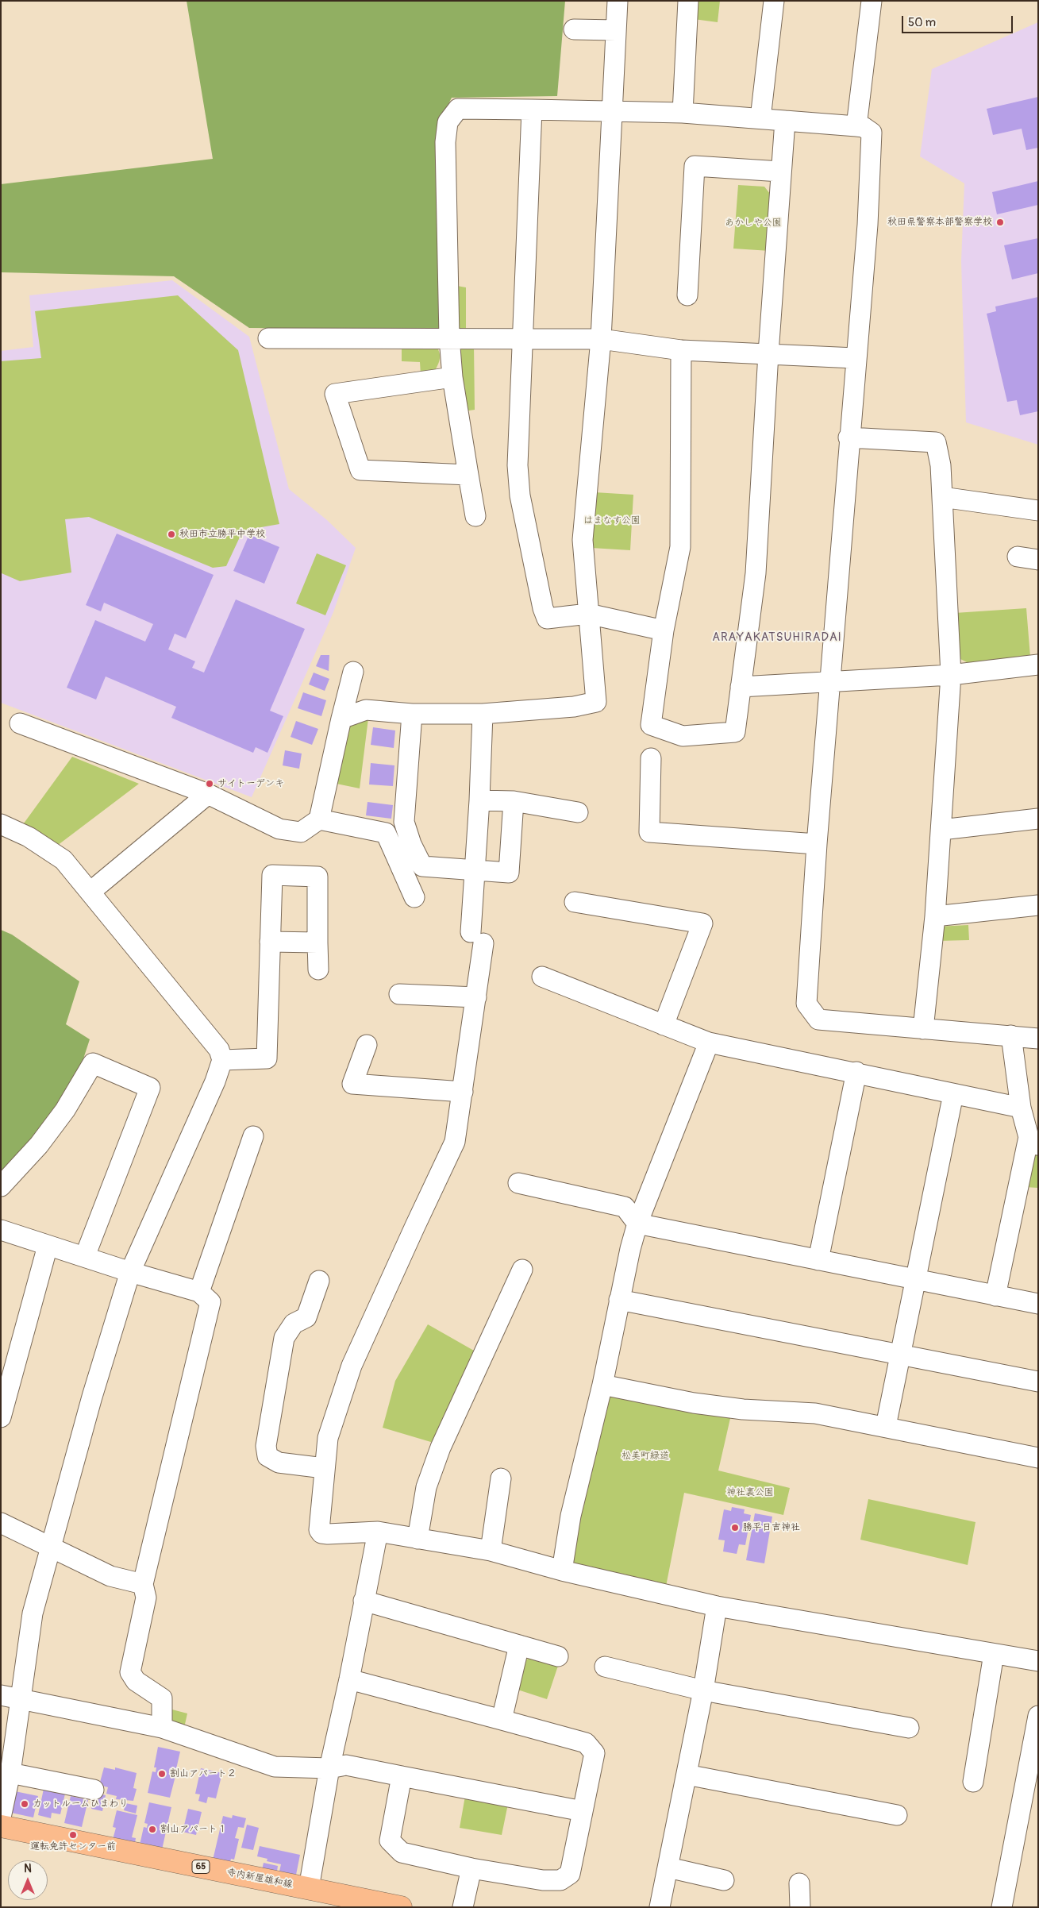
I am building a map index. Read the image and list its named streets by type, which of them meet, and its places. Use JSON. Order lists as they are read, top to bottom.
{
  "streets": {
    "main road": ["65", "寺内新屋雄和線"]
  },
  "districts": ["ARAYAKATSUHIRADAI"],
  "parks": [
    "あかしや公園",
    "はまなす公園",
    "松美町緑道",
    "神社裏公園"
  ],
  "places": [
    "秋田県警察本部警察学校",
    "秋田市立勝平中学校",
    "サイトーデンキ",
    "勝平日吉神社",
    "割山アパート２",
    "カットルームひまわり",
    "割山アパート１",
    "運転免許センター前"
  ],
  "scale_bar": "50 m",
  "north": "top"
}
